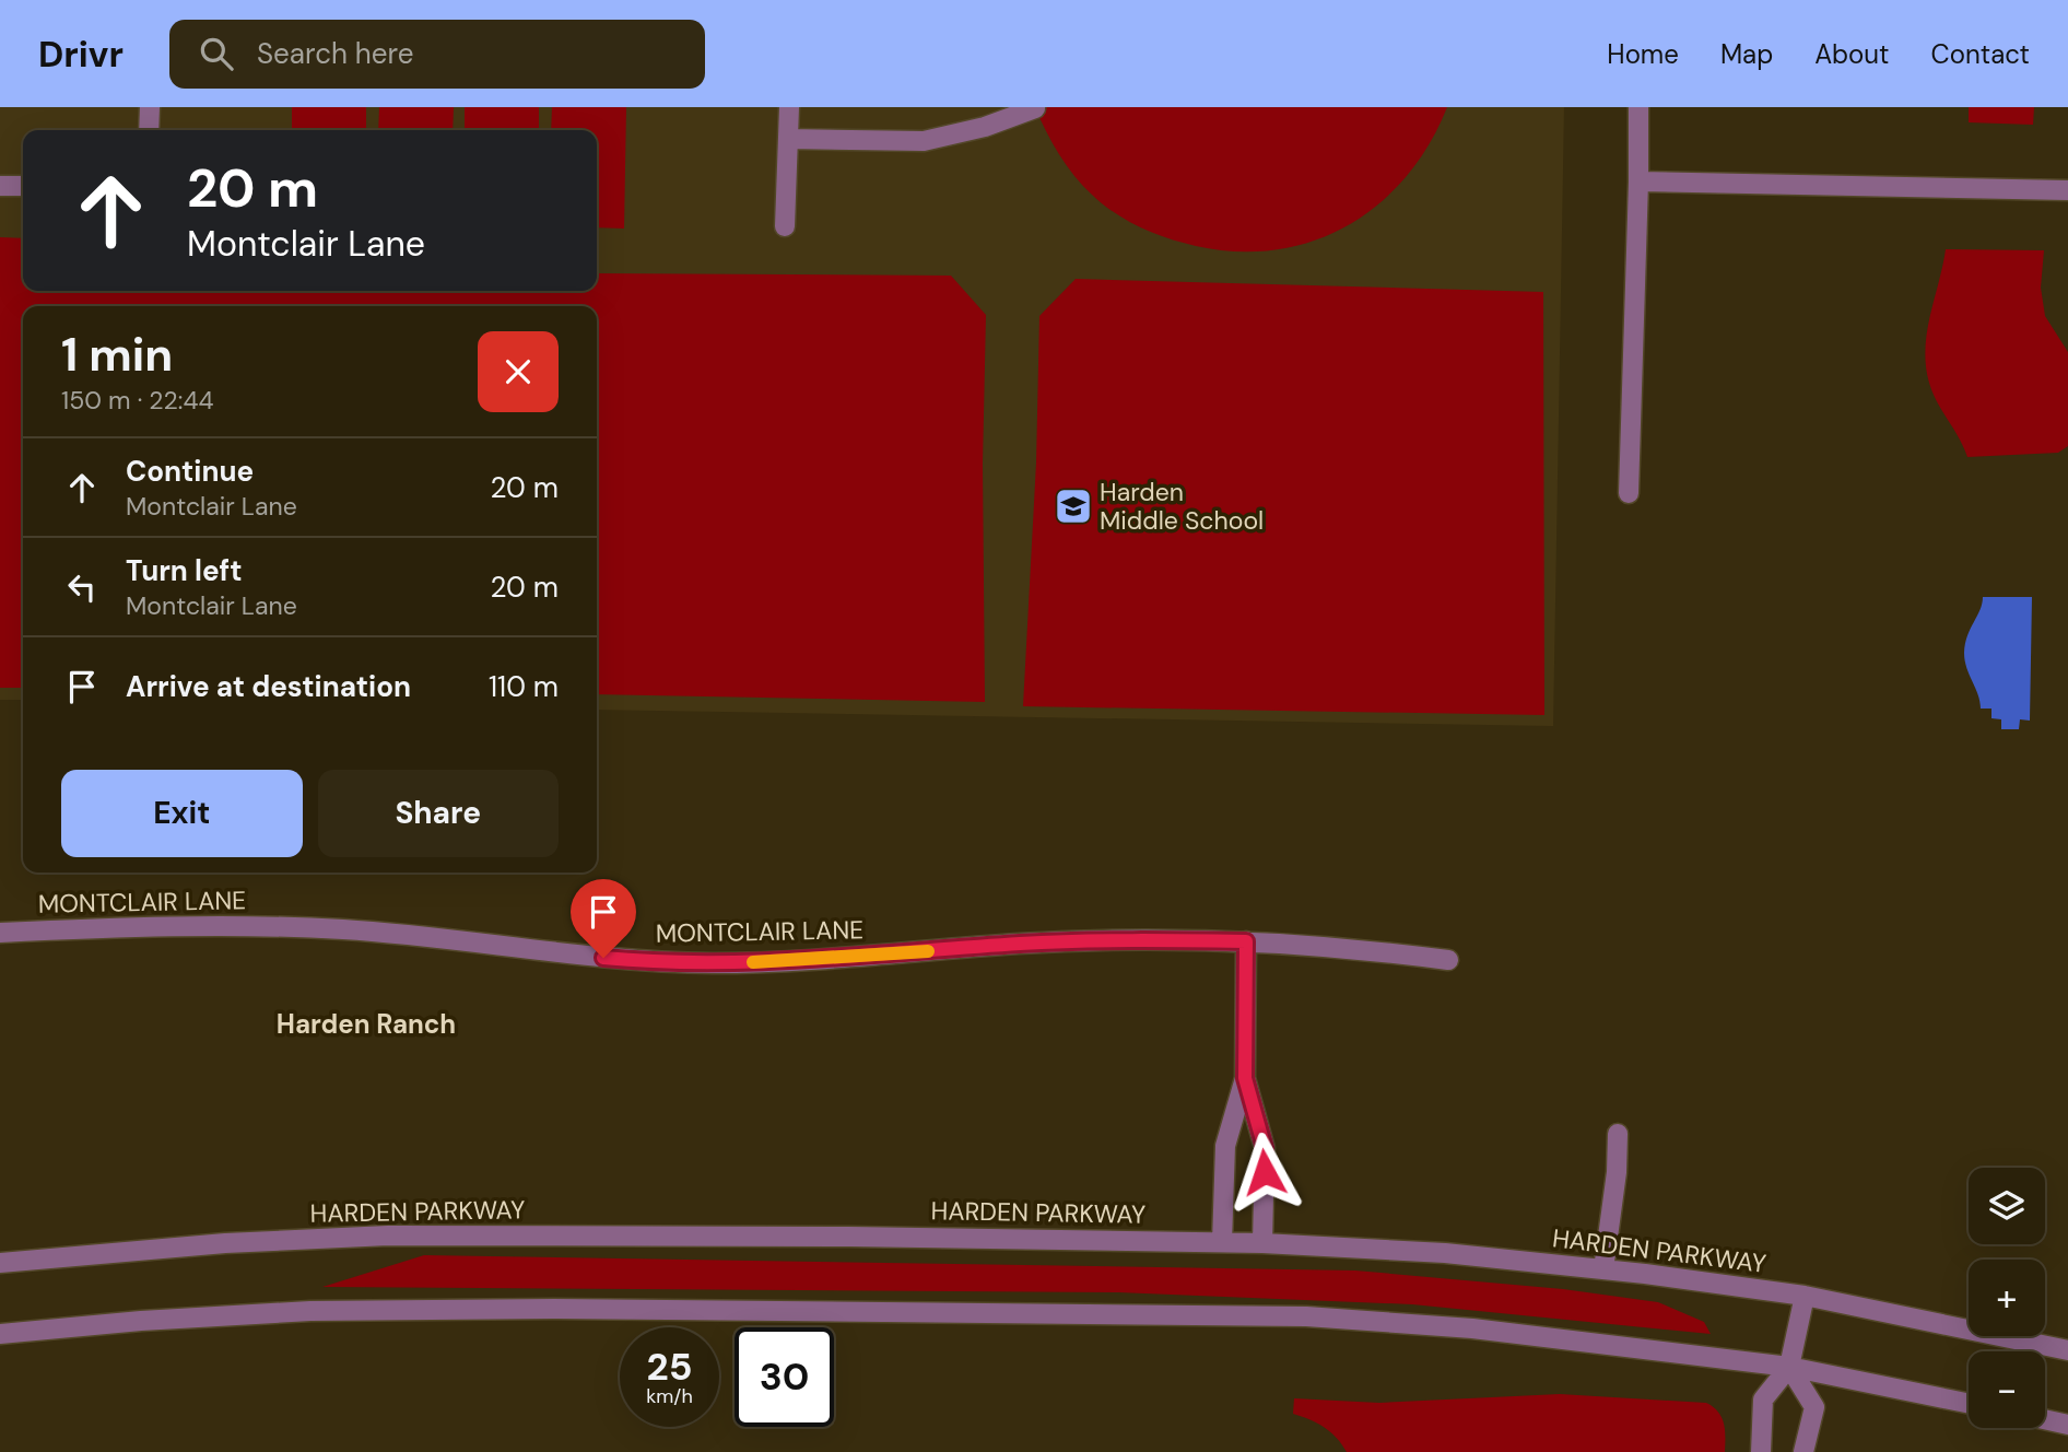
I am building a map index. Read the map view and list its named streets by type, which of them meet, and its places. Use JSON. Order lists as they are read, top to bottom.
{
  "streets": {
    "street": ["MONTCLAIR LANE", "HARDEN PARKWAY"]
  },
  "districts": ["Harden Ranch"],
  "places": {
    "school or university": ["Harden Middle School"]
  },
  "page": {
    "header": "Drivr",
    "search": "Search here",
    "nav": [
      "Home",
      "Map",
      "About",
      "Contact"
    ],
    "turn": ["20 m", "Montclair Lane"],
    "heading": ["1 min", "150 m · 22:44"],
    "list": [
      {
        "name": "Continue",
        "note": "Montclair Lane",
        "value": "20 m"
      },
      {
        "name": "Turn left",
        "note": "Montclair Lane",
        "value": "20 m"
      },
      {
        "name": "Arrive at destination",
        "value": "110 m"
      }
    ],
    "buttons": ["Exit", "Share"],
    "map_buttons": ["+", "−"],
    "speed": "25 km/h",
    "limit": "30"
  }
}
